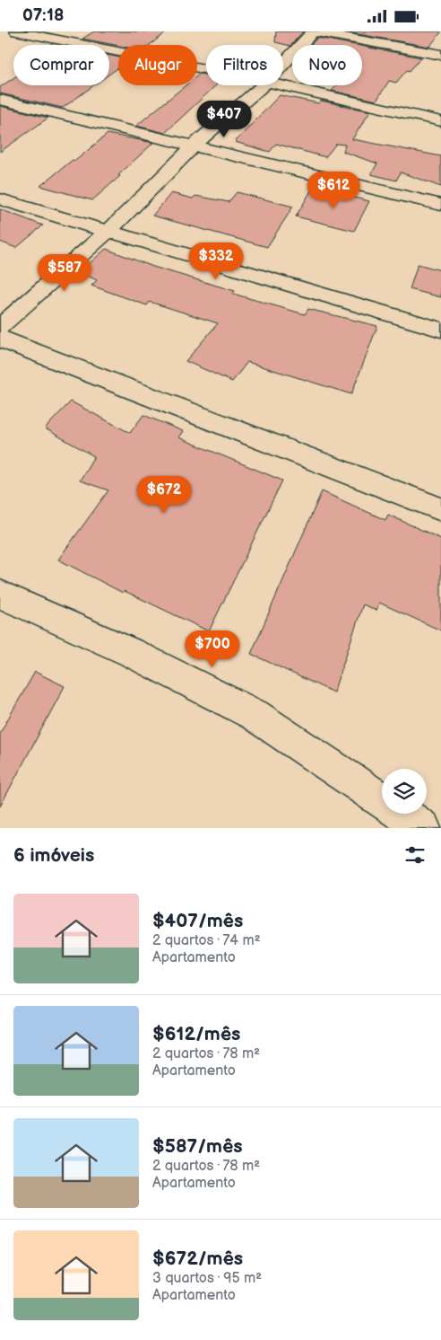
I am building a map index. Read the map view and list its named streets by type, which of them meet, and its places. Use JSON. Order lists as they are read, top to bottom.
{
  "page": {
    "status": "07:18",
    "chip": [
      "Comprar",
      "Alugar",
      "Filtros",
      "Novo"
    ],
    "price": [
      "$407",
      "$612",
      "$332",
      "$587",
      "$672",
      "$700"
    ],
    "heading": "6 imóveis",
    "list": [
      {
        "name": "$407/mês",
        "note": "2 quartos · 74 m² · Apartamento"
      },
      {
        "name": "$612/mês",
        "note": "2 quartos · 78 m² · Apartamento"
      },
      {
        "name": "$587/mês",
        "note": "2 quartos · 78 m² · Apartamento"
      },
      {
        "name": "$672/mês",
        "note": "3 quartos · 95 m² · Apartamento"
      }
    ]
  }
}
